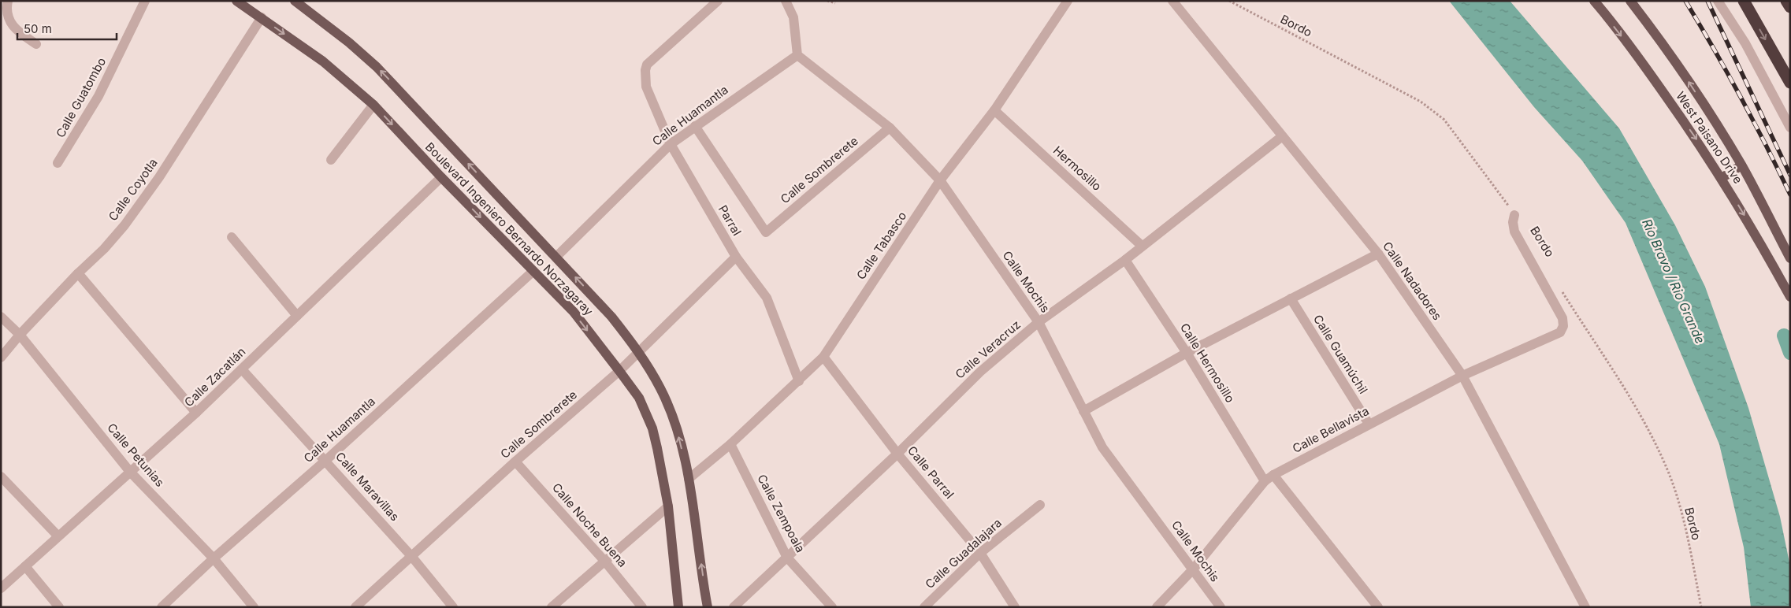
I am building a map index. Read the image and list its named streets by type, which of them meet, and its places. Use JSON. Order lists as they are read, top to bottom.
{
  "streets": {
    "main road": ["West Paisano Drive", "Boulevard Ingeniero Bernardo Norzagaray"],
    "street": [
      "Calle Guatombo",
      "Calle Huamantla",
      "Hermosillo",
      "Calle Sombrerete",
      "Calle Coyotla",
      "Parral",
      "Calle Tabasco",
      "Calle Nadadores",
      "Calle Mochis",
      "Calle Veracruz",
      "Calle Guamúchil",
      "Calle Hermosillo",
      "Calle Zacatlán",
      "Calle Bellavista",
      "Calle Petunias",
      "Calle Parral",
      "Calle Maravillas",
      "Calle Zempoala",
      "Calle Noche Buena",
      "Calle Guadalajara"
    ],
    "path": ["Bordo"]
  },
  "crossings": [
    ["Bordo", "Calle Bellavista"],
    ["Calle Huamantla", "Calle Sombrerete"],
    ["Calle Huamantla", "Parral"],
    ["Calle Huamantla", "Boulevard Ingeniero Bernardo Norzagaray"],
    ["Calle Huamantla", "Calle Mochis"],
    ["Calle Huamantla", "Calle Petunias"],
    ["Calle Huamantla", "Calle Maravillas"],
    ["Hermosillo", "Calle Tabasco"],
    ["Hermosillo", "Calle Veracruz"],
    ["Calle Sombrerete", "Parral"],
    ["Calle Sombrerete", "Boulevard Ingeniero Bernardo Norzagaray"],
    ["Calle Sombrerete", "Calle Mochis"],
    ["Calle Sombrerete", "Calle Maravillas"],
    ["Calle Sombrerete", "Calle Noche Buena"],
    ["Calle Coyotla", "Boulevard Ingeniero Bernardo Norzagaray"],
    ["Calle Coyotla", "Calle Petunias"],
    ["Parral", "Calle Tabasco"],
    ["Boulevard Ingeniero Bernardo Norzagaray", "Calle Tabasco"],
    ["Boulevard Ingeniero Bernardo Norzagaray", "Calle Zacatlán"],
    ["Calle Tabasco", "Calle Mochis"],
    ["Calle Tabasco", "Calle Parral"],
    ["Calle Tabasco", "Calle Zempoala"],
    ["Calle Nadadores", "Calle Veracruz"],
    ["Calle Nadadores", "Calle Bellavista"],
    ["Calle Mochis", "Calle Veracruz"],
    ["Calle Mochis", "Calle Bellavista"],
    ["Calle Veracruz", "Calle Hermosillo"],
    ["Calle Veracruz", "Calle Parral"],
    ["Calle Veracruz", "Calle Zempoala"],
    ["Calle Guamúchil", "Calle Bellavista"],
    ["Calle Hermosillo", "Calle Bellavista"],
    ["Calle Zacatlán", "Calle Petunias"],
    ["Calle Zacatlán", "Calle Maravillas"],
    ["Calle Parral", "Calle Guadalajara"]
  ],
  "water": ["Río Bravo / Rio Grande"],
  "scale_bar": "50 m"
}
